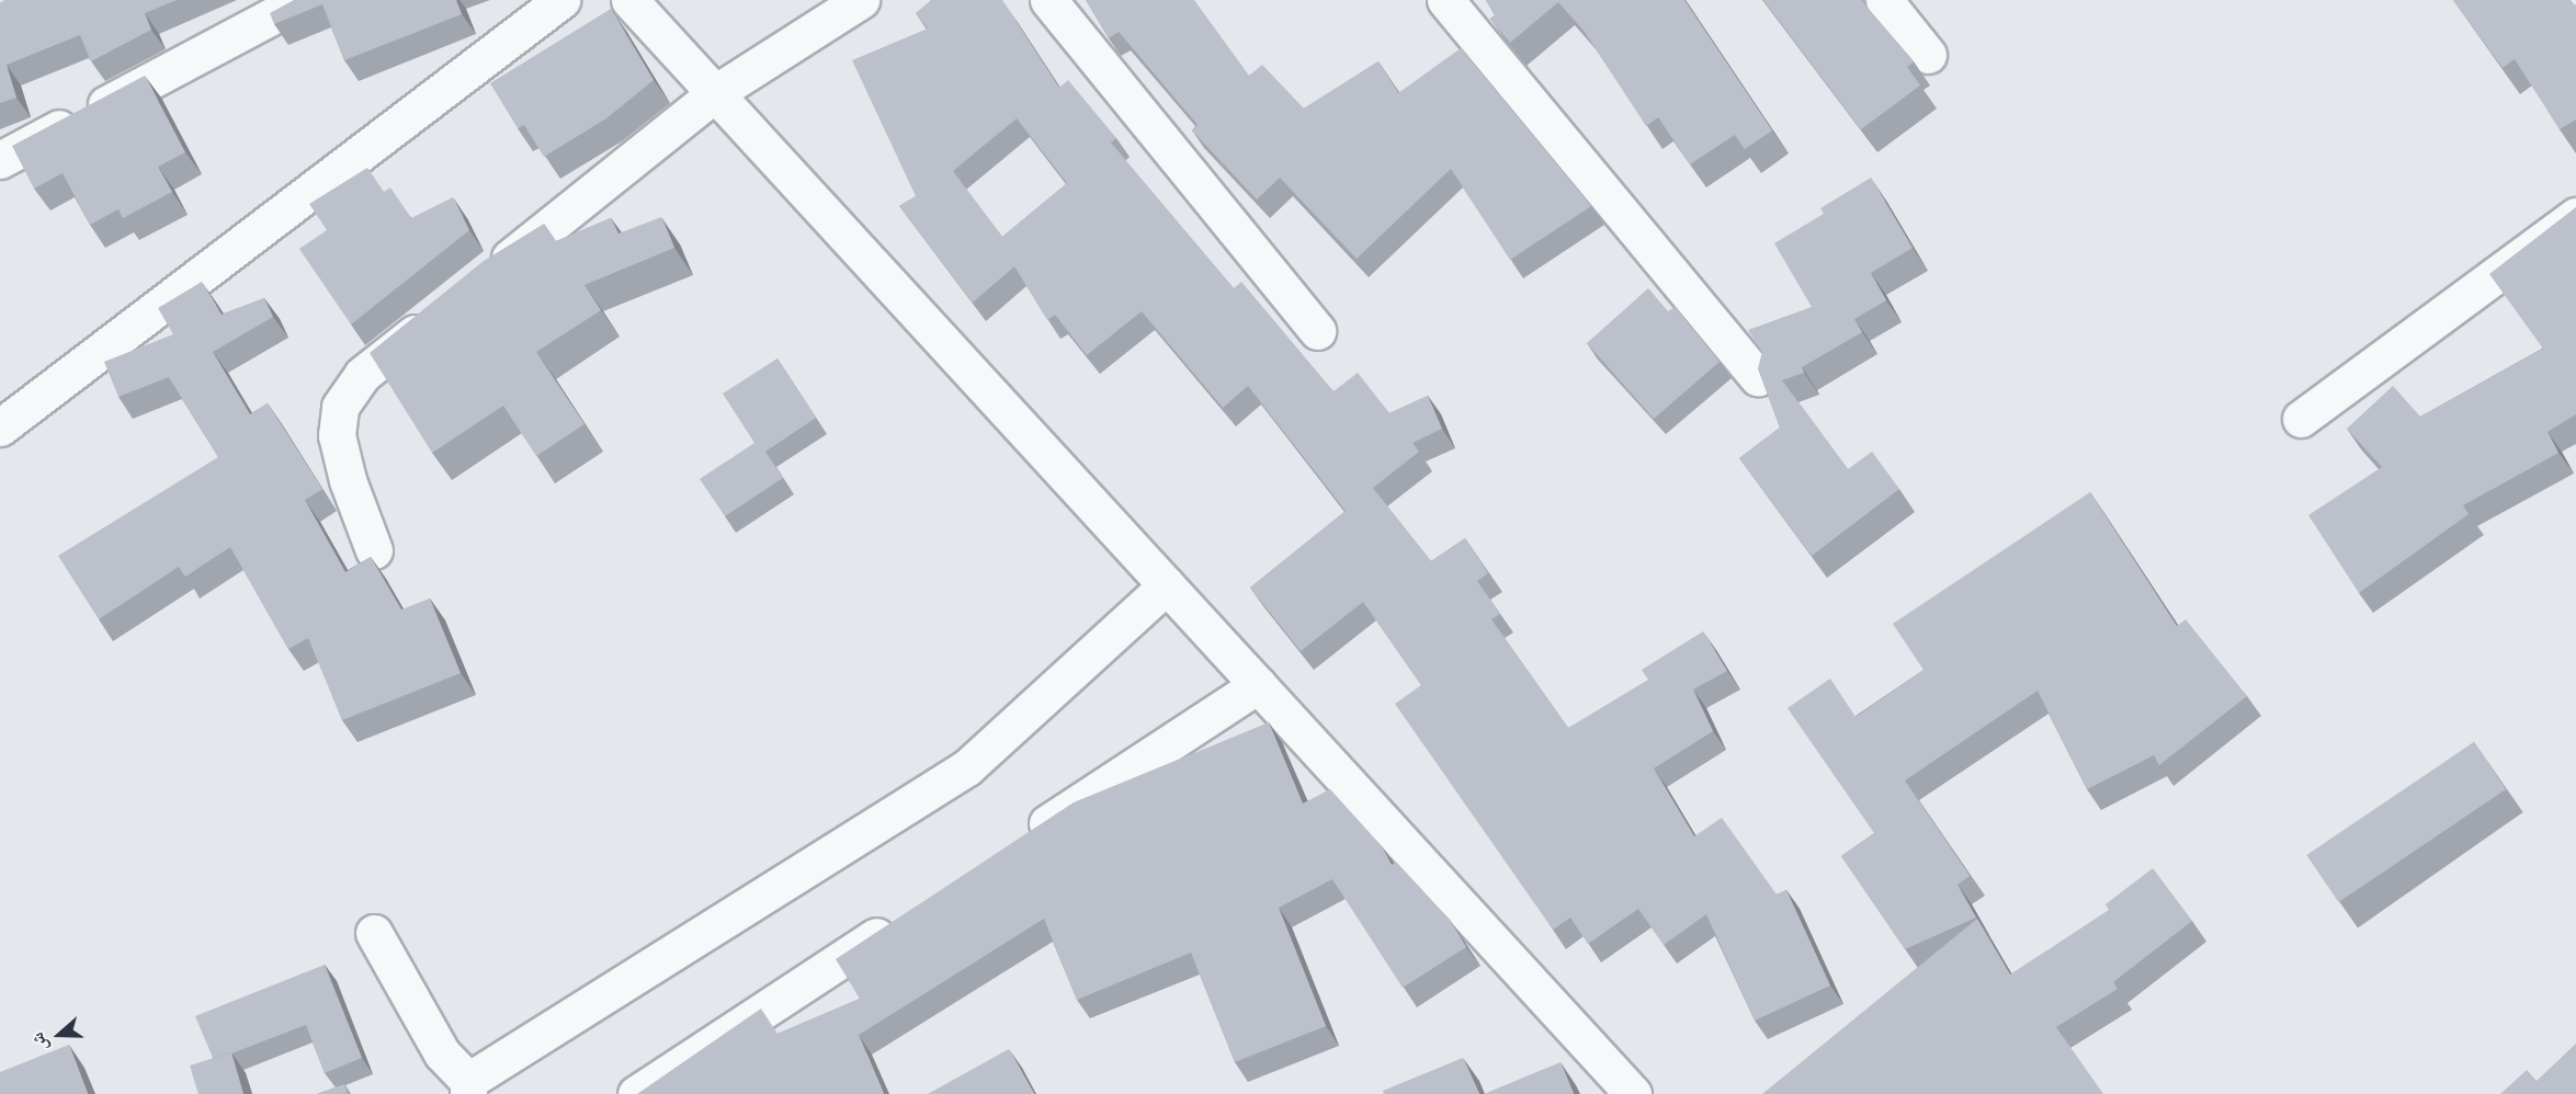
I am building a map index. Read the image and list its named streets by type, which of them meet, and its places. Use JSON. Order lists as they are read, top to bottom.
{
  "north": "left"
}
